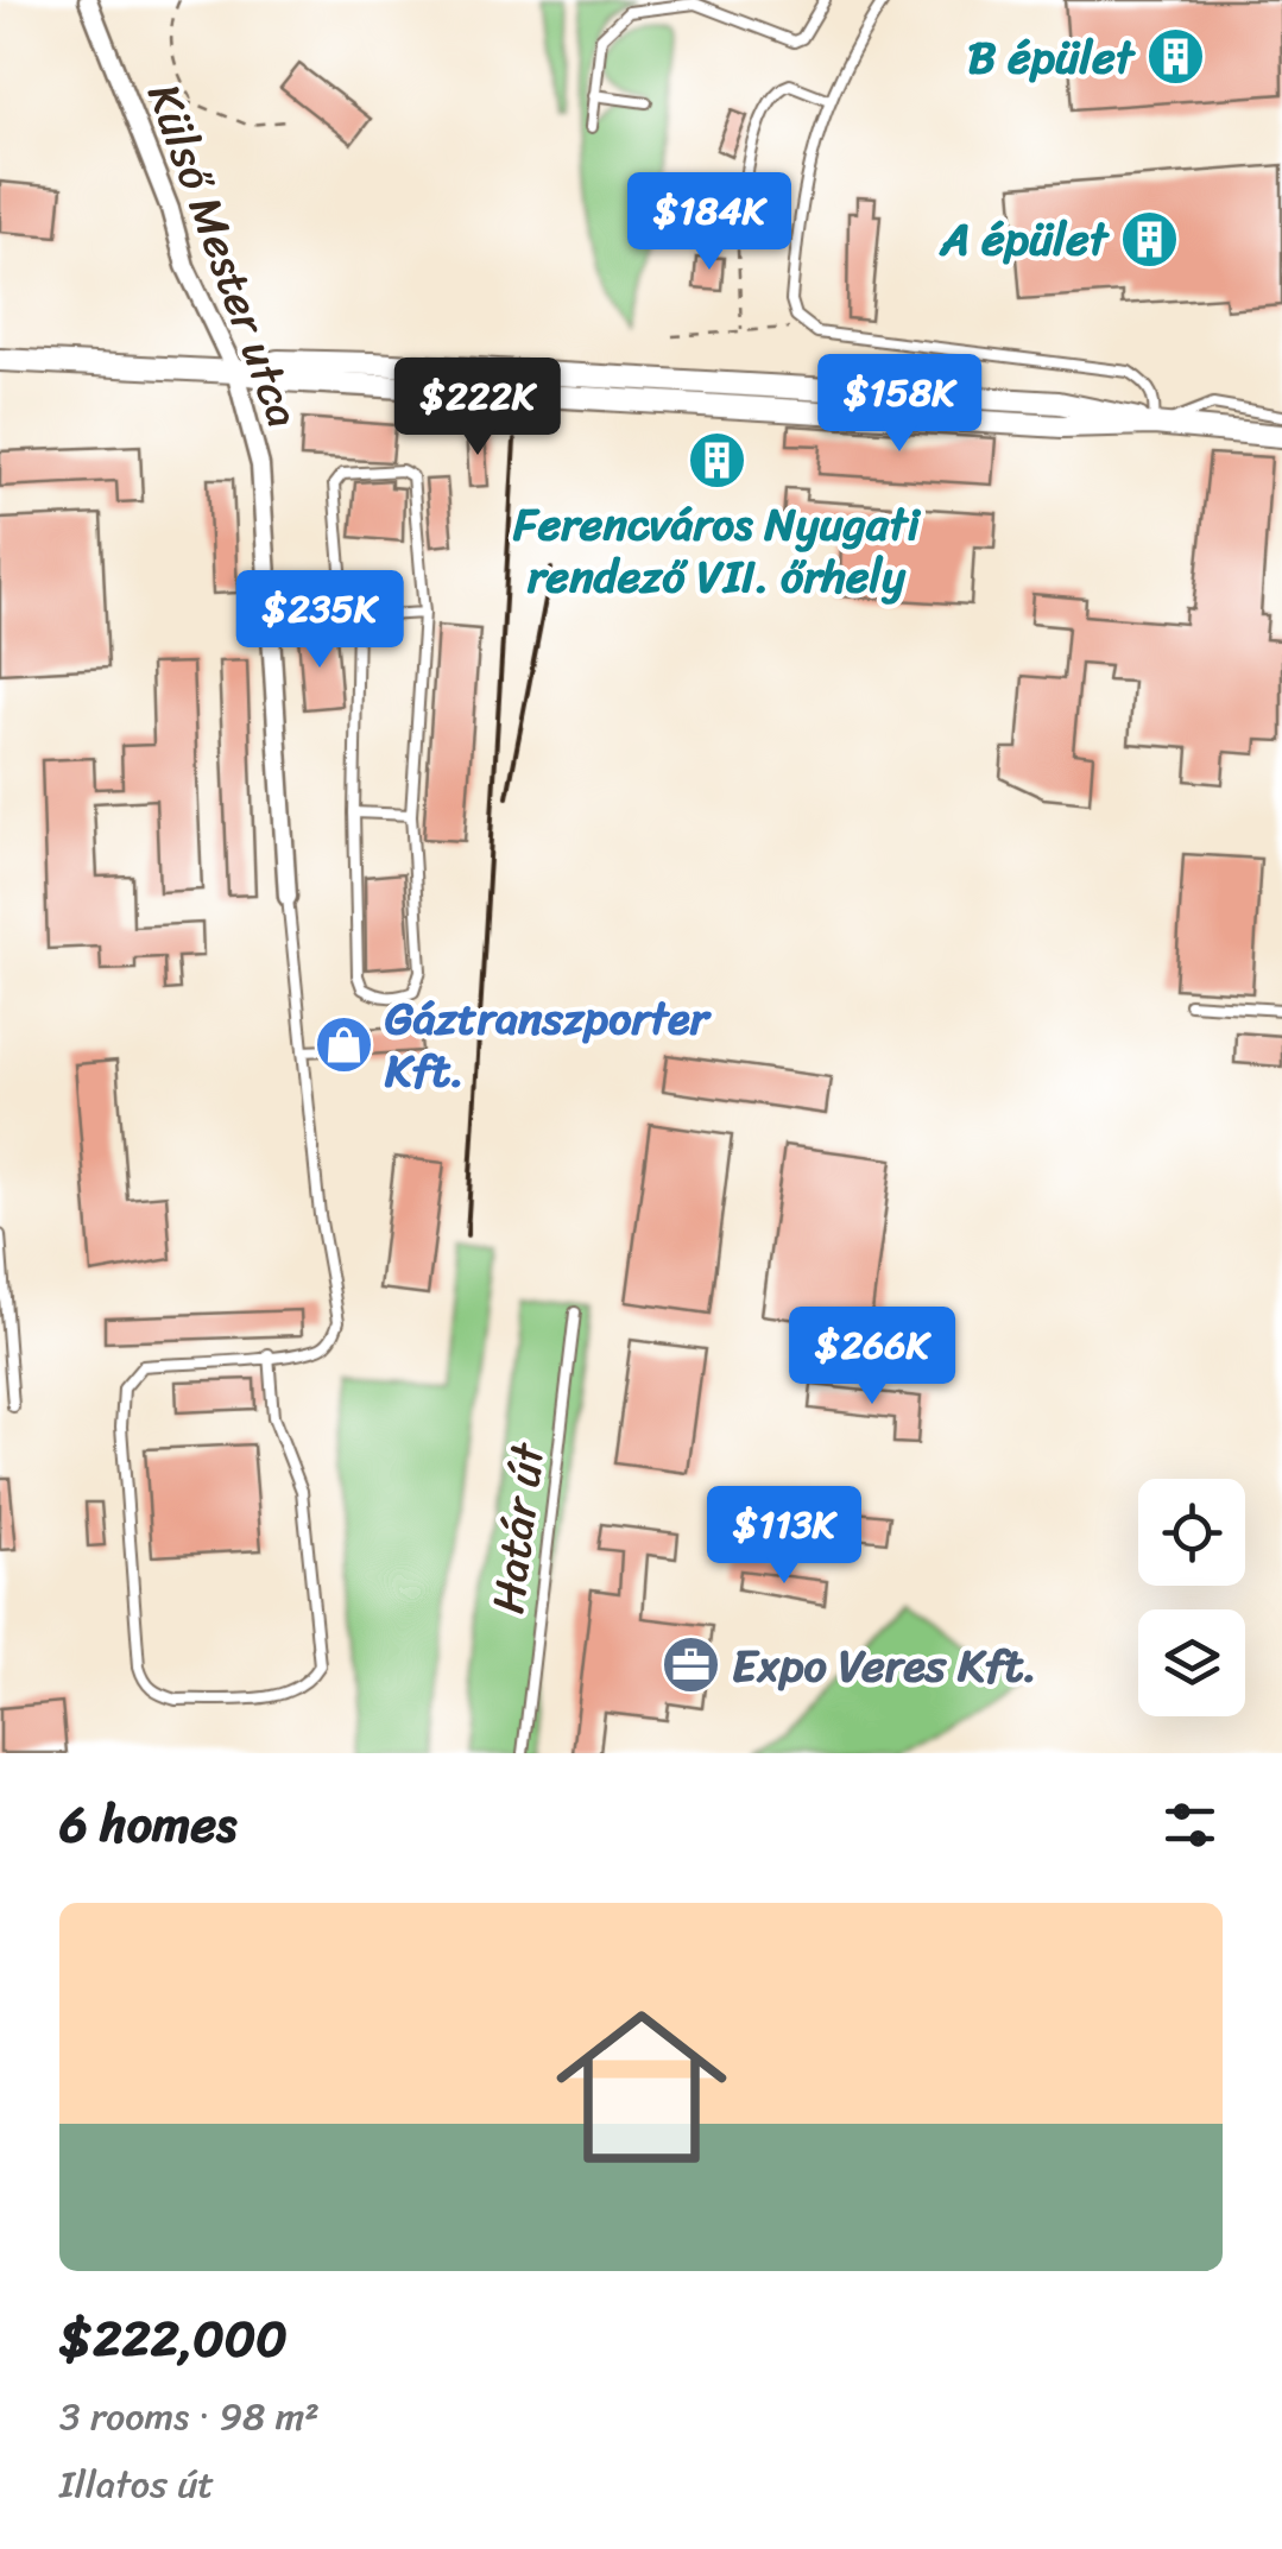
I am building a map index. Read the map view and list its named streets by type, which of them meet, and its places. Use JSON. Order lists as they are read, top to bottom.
{
  "streets": {
    "street": ["Külső Mester utca"],
    "lane": ["Határ út"]
  },
  "places": {
    "building": ["B épület", "A épület", "Ferencváros Nyugati rendező VII. őrhely"],
    "shop": ["Gáztranszporter Kft."],
    "office": ["Expo Veres Kft."]
  },
  "page": {
    "price": [
      "$184K",
      "$158K",
      "$222K",
      "$235K",
      "$266K",
      "$113K"
    ],
    "heading": "6 homes",
    "list": [
      {
        "name": "$222,000",
        "note": "3 rooms · 98 m² · Illatos út"
      }
    ]
  }
}
